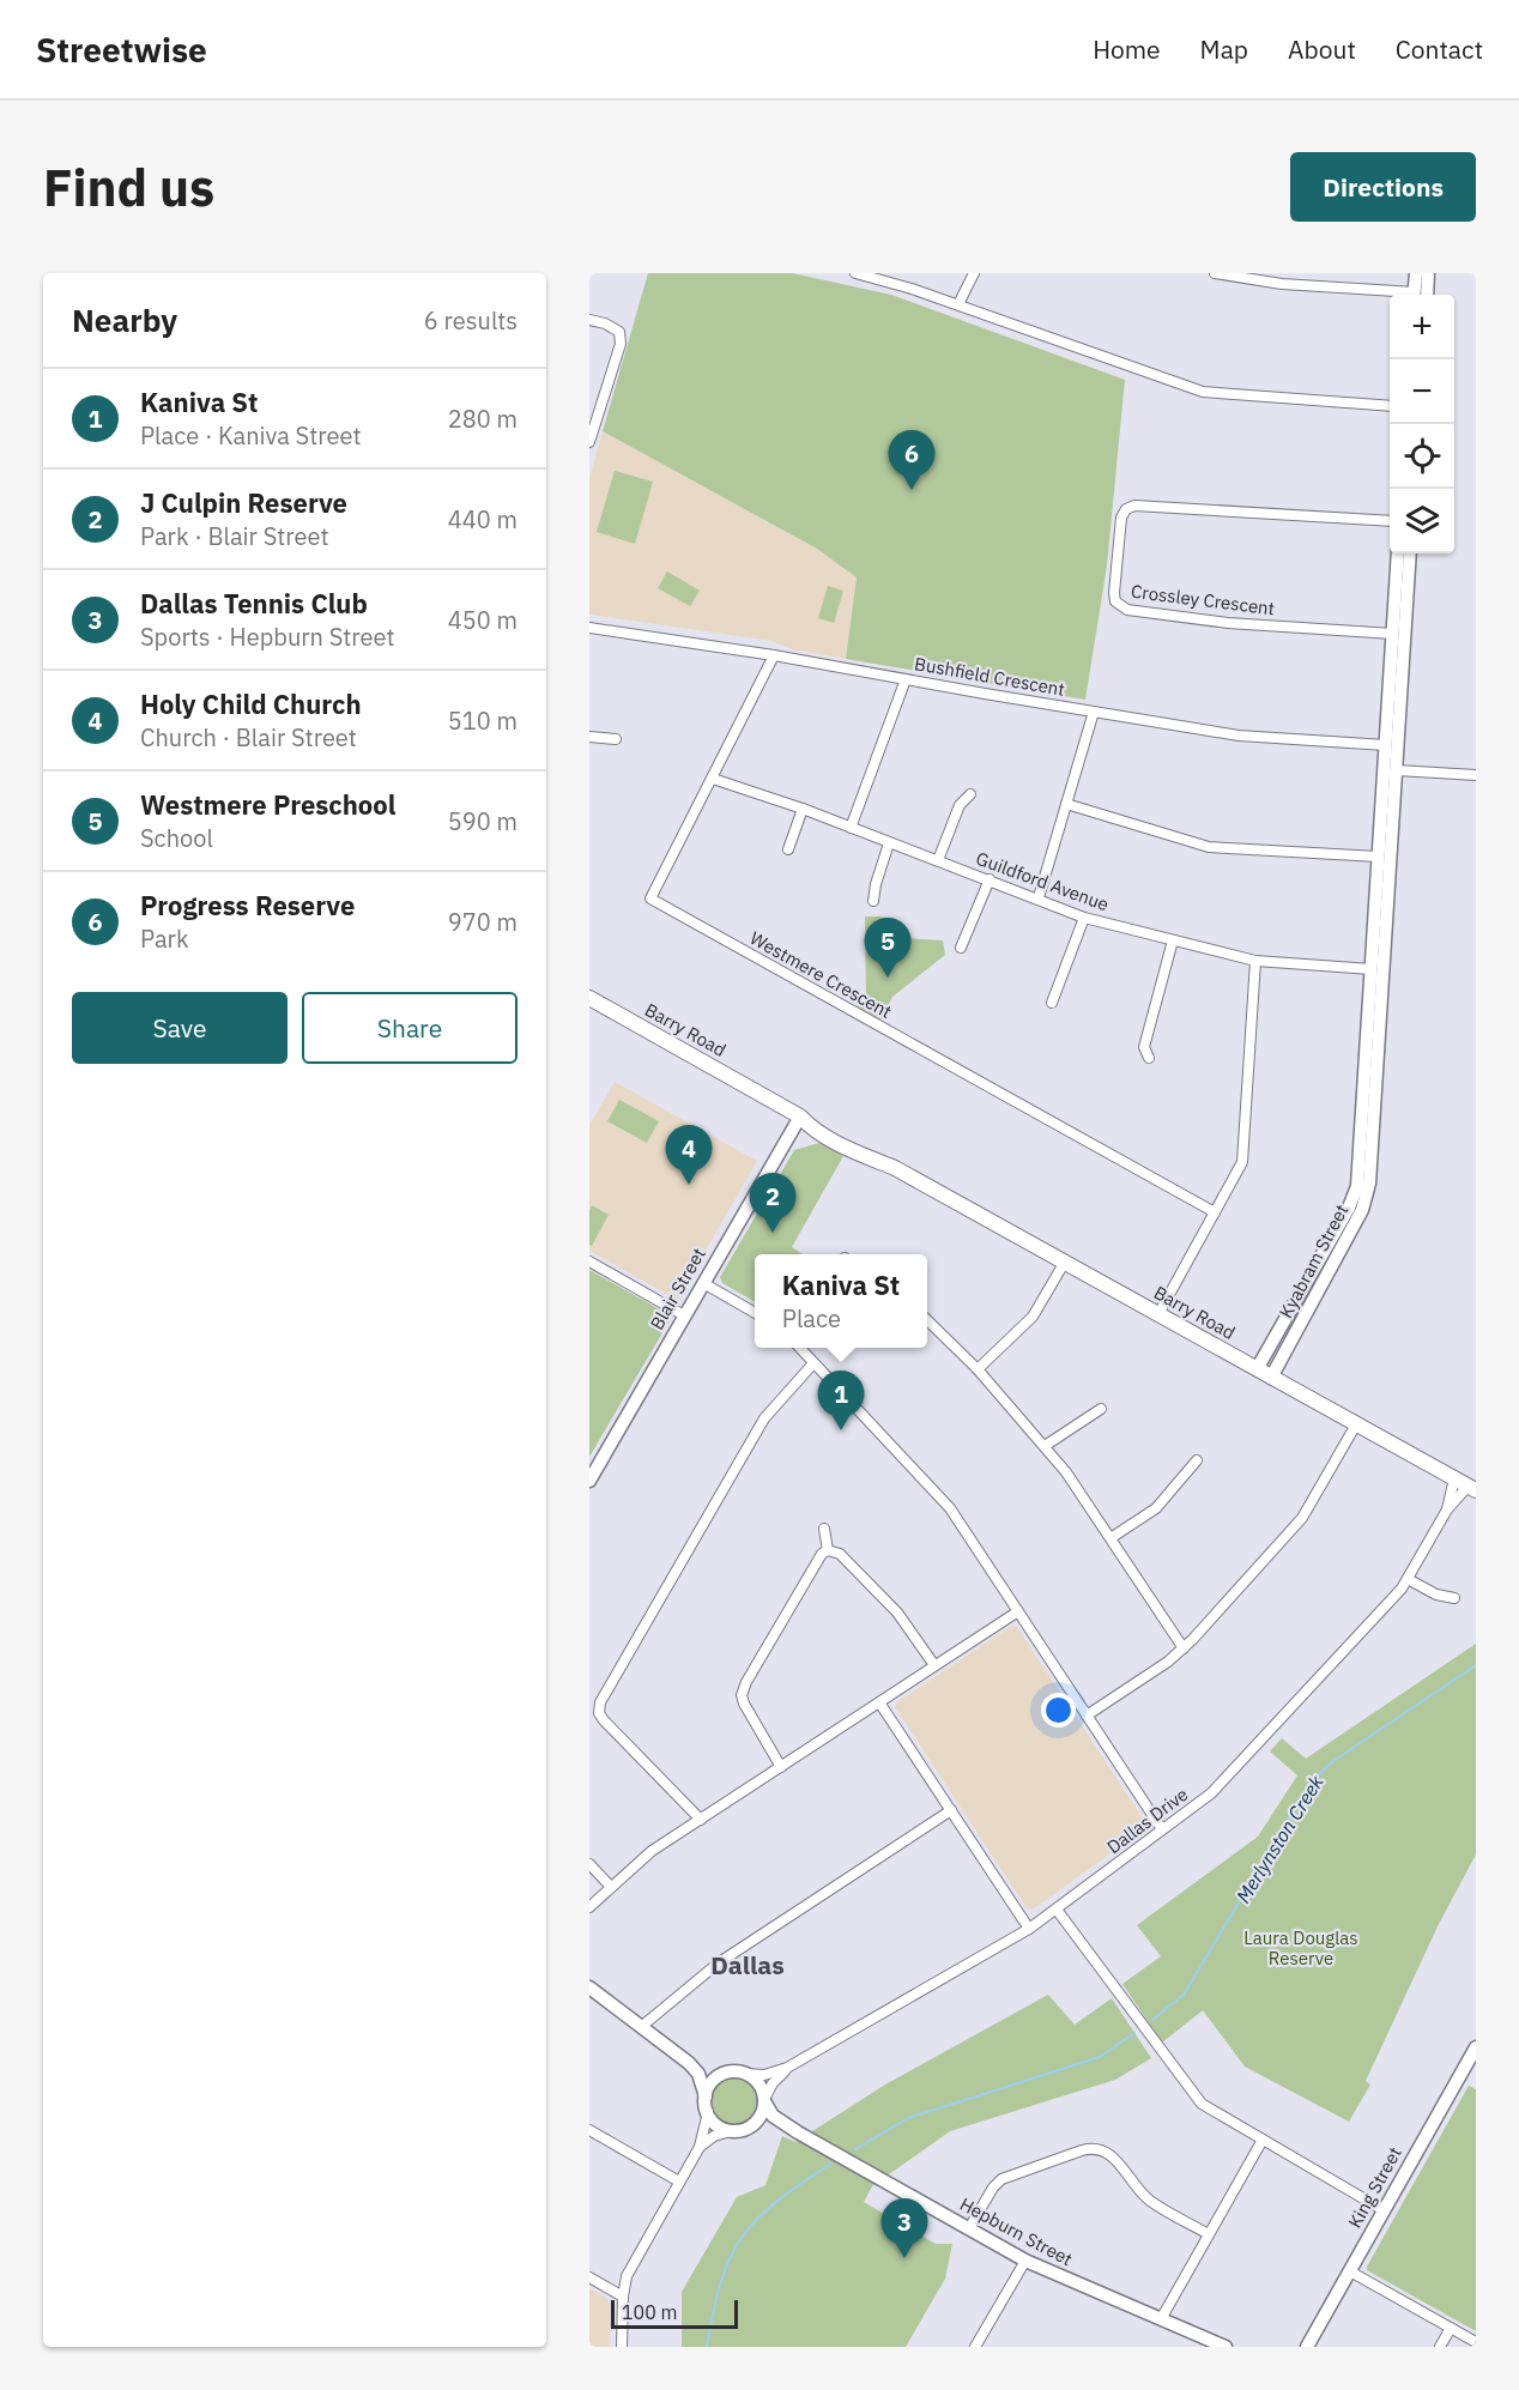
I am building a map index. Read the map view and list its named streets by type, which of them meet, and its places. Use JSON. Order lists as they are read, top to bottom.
{
  "streets": {
    "main road": ["Barry Road"],
    "street": [
      "Crossley Crescent",
      "Bushfield Crescent",
      "Guildford Avenue",
      "Westmere Crescent",
      "Kyabram Street",
      "Blair Street",
      "Dallas Drive",
      "King Street",
      "Hepburn Street"
    ]
  },
  "crossings": [
    ["Crossley Crescent", "Kyabram Street"],
    ["Bushfield Crescent", "Westmere Crescent"],
    ["Bushfield Crescent", "Kyabram Street"],
    ["Guildford Avenue", "Westmere Crescent"],
    ["Guildford Avenue", "Kyabram Street"],
    ["Barry Road", "Kyabram Street"],
    ["Barry Road", "Blair Street"],
    ["Barry Road", "Dallas Drive"],
    ["Dallas Drive", "Hepburn Street"]
  ],
  "districts": ["Dallas"],
  "water": ["Merlynston Creek"],
  "parks": ["Laura Douglas Reserve"],
  "scale_bar": "100 m",
  "page": {
    "header": "Streetwise",
    "nav": [
      "Home",
      "Map",
      "About",
      "Contact"
    ],
    "buttons": [
      "Directions",
      ["Save", "Share"]
    ],
    "title": "Find us",
    "heading": ["Nearby", "6 results"],
    "map_buttons": ["+", "−"],
    "list": [
      {
        "mark": "1",
        "name": "Kaniva St",
        "note": "Place · Kaniva Street",
        "value": "280 m"
      },
      {
        "mark": "2",
        "name": "J Culpin Reserve",
        "note": "Park · Blair Street",
        "value": "440 m"
      },
      {
        "mark": "3",
        "name": "Dallas Tennis Club",
        "note": "Sports · Hepburn Street",
        "value": "450 m"
      },
      {
        "mark": "4",
        "name": "Holy Child Church",
        "note": "Church · Blair Street",
        "value": "510 m"
      },
      {
        "mark": "5",
        "name": "Westmere Preschool",
        "note": "School",
        "value": "590 m"
      },
      {
        "mark": "6",
        "name": "Progress Reserve",
        "note": "Park",
        "value": "970 m"
      }
    ],
    "pins": [
      "6",
      "5",
      "4",
      "2",
      "1",
      "3"
    ],
    "popup": ["Kaniva St", "Place"],
    "scale": "100 m"
  }
}
